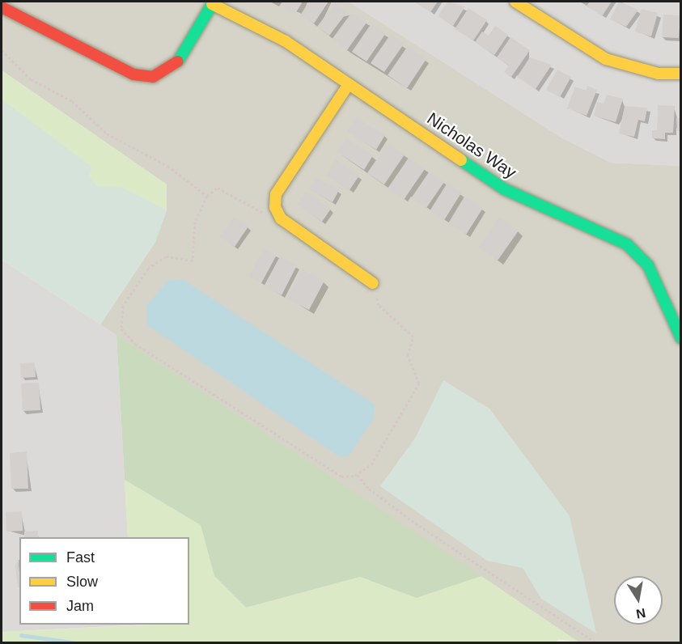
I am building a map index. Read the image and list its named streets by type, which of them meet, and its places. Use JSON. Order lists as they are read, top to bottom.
{
  "streets": {
    "street": ["Nicholas Way"]
  },
  "legend": ["Fast", "Slow", "Jam"],
  "north": "bottom"
}
